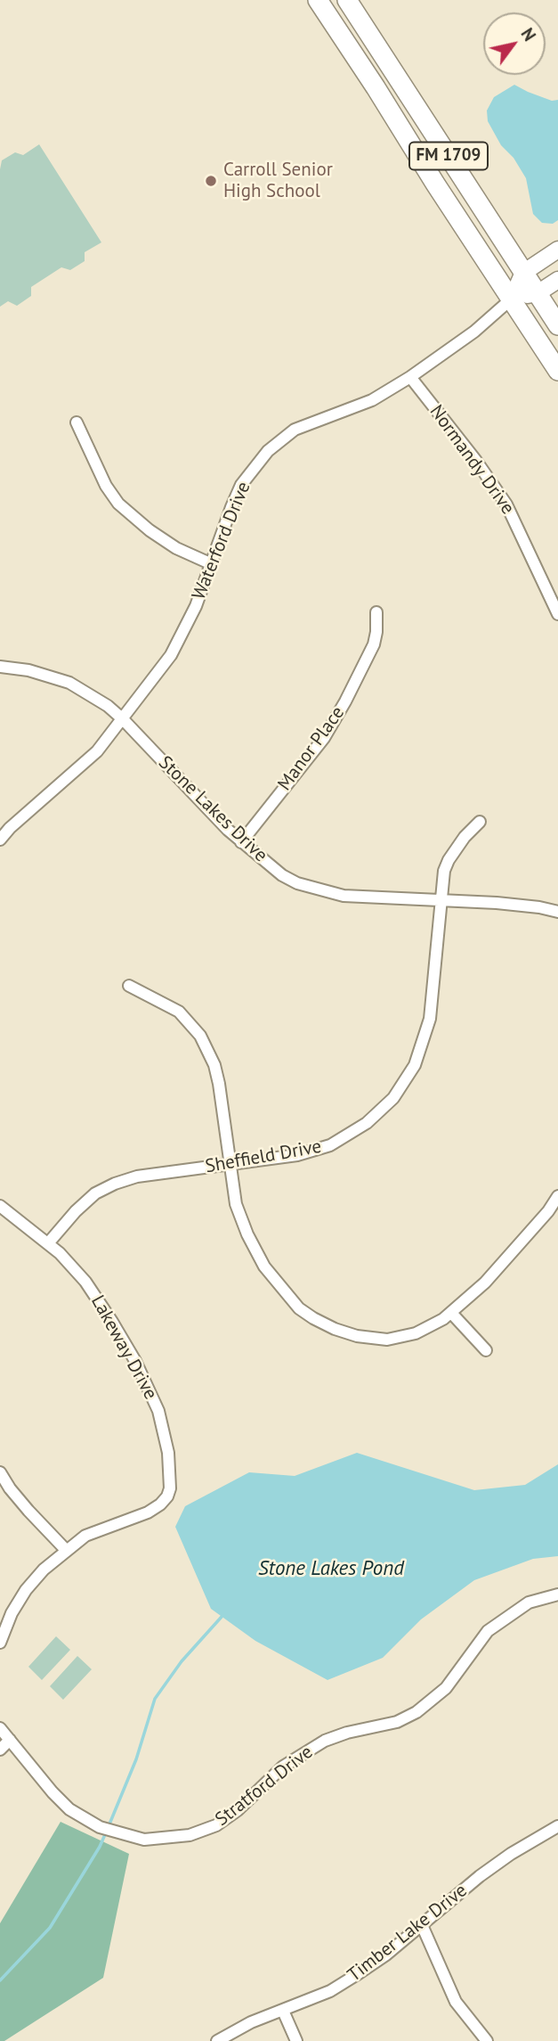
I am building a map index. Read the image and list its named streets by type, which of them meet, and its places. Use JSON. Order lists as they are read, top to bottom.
{
  "streets": {
    "main road": ["FM 1709"],
    "street": [
      "Normandy Drive",
      "Waterford Drive",
      "Manor Place",
      "Stone Lakes Drive",
      "Sheffield Drive",
      "Lakeway Drive",
      "Stratford Drive",
      "Timber Lake Drive"
    ]
  },
  "crossings": [
    ["FM 1709", "Waterford Drive"],
    ["Normandy Drive", "Waterford Drive"],
    ["Waterford Drive", "Stone Lakes Drive"],
    ["Manor Place", "Stone Lakes Drive"],
    ["Stone Lakes Drive", "Sheffield Drive"],
    ["Sheffield Drive", "Lakeway Drive"]
  ],
  "water": ["Stone Lakes Pond"],
  "places": ["Carroll Senior High School"],
  "north": "top right"
}
